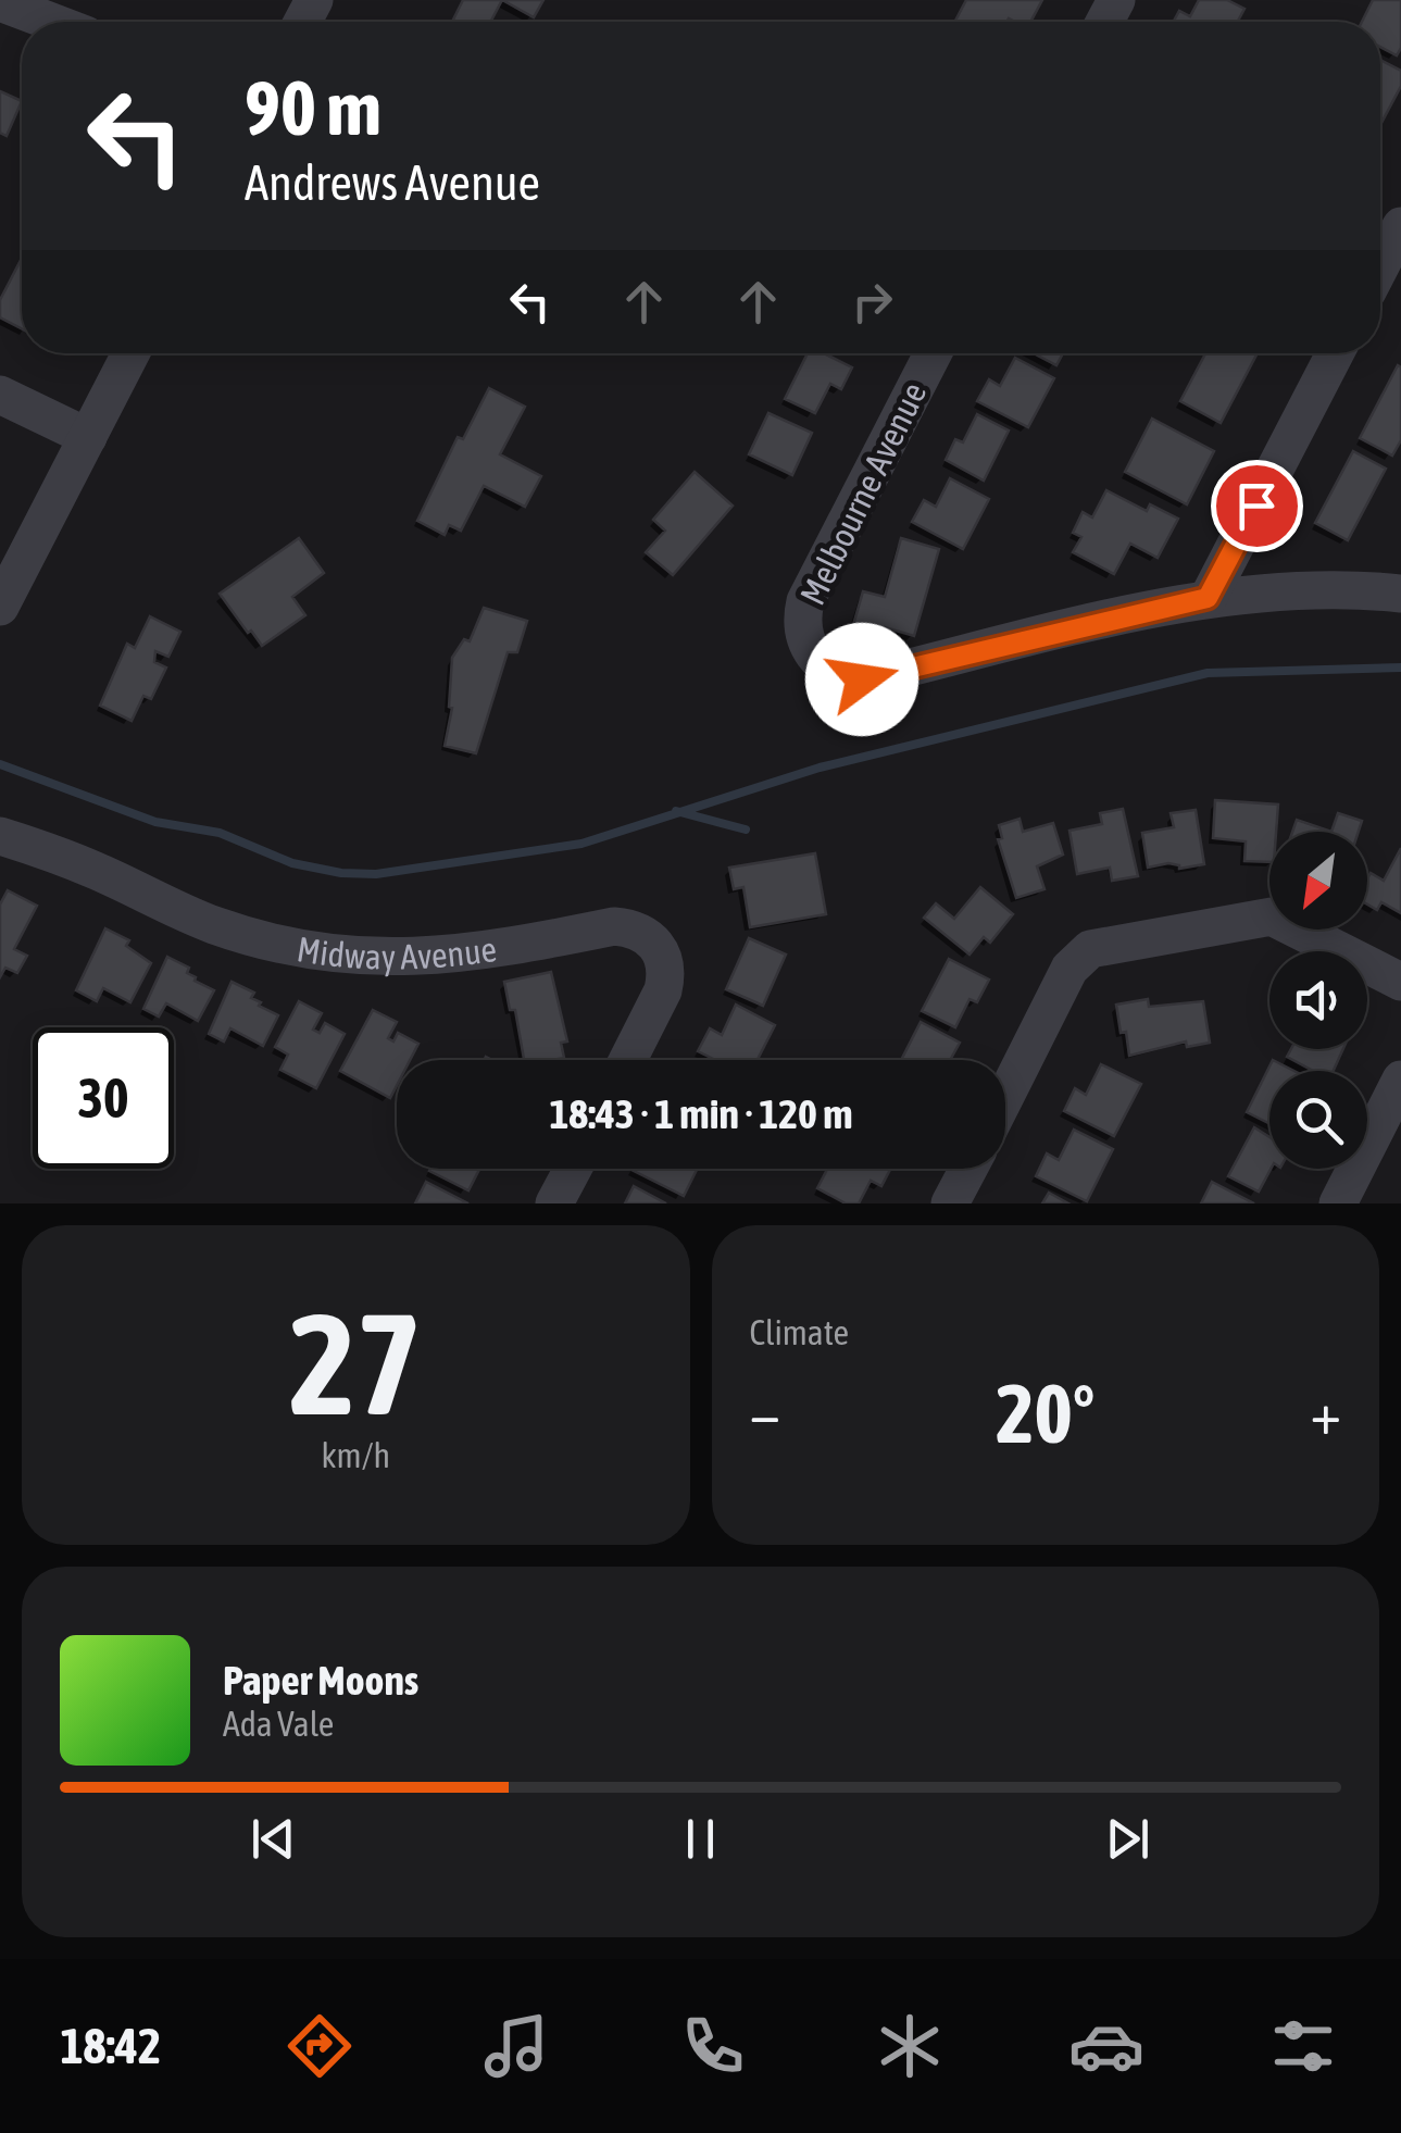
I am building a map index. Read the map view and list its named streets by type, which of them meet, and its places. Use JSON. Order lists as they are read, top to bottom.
{
  "streets": {
    "street": ["Melbourne Avenue", "Midway Avenue"]
  },
  "north": "bottom left",
  "page": {
    "turn": ["90 m", "Andrews Avenue"],
    "limit": "30",
    "trip": "18:43 · 1 min · 120 m",
    "tile": [
      ["27", "km/h"],
      "Climate"
    ],
    "heat": ["−", "20°", "+"],
    "song": ["Paper Moons", "Ada Vale"],
    "tabs": "18:42"
  }
}
